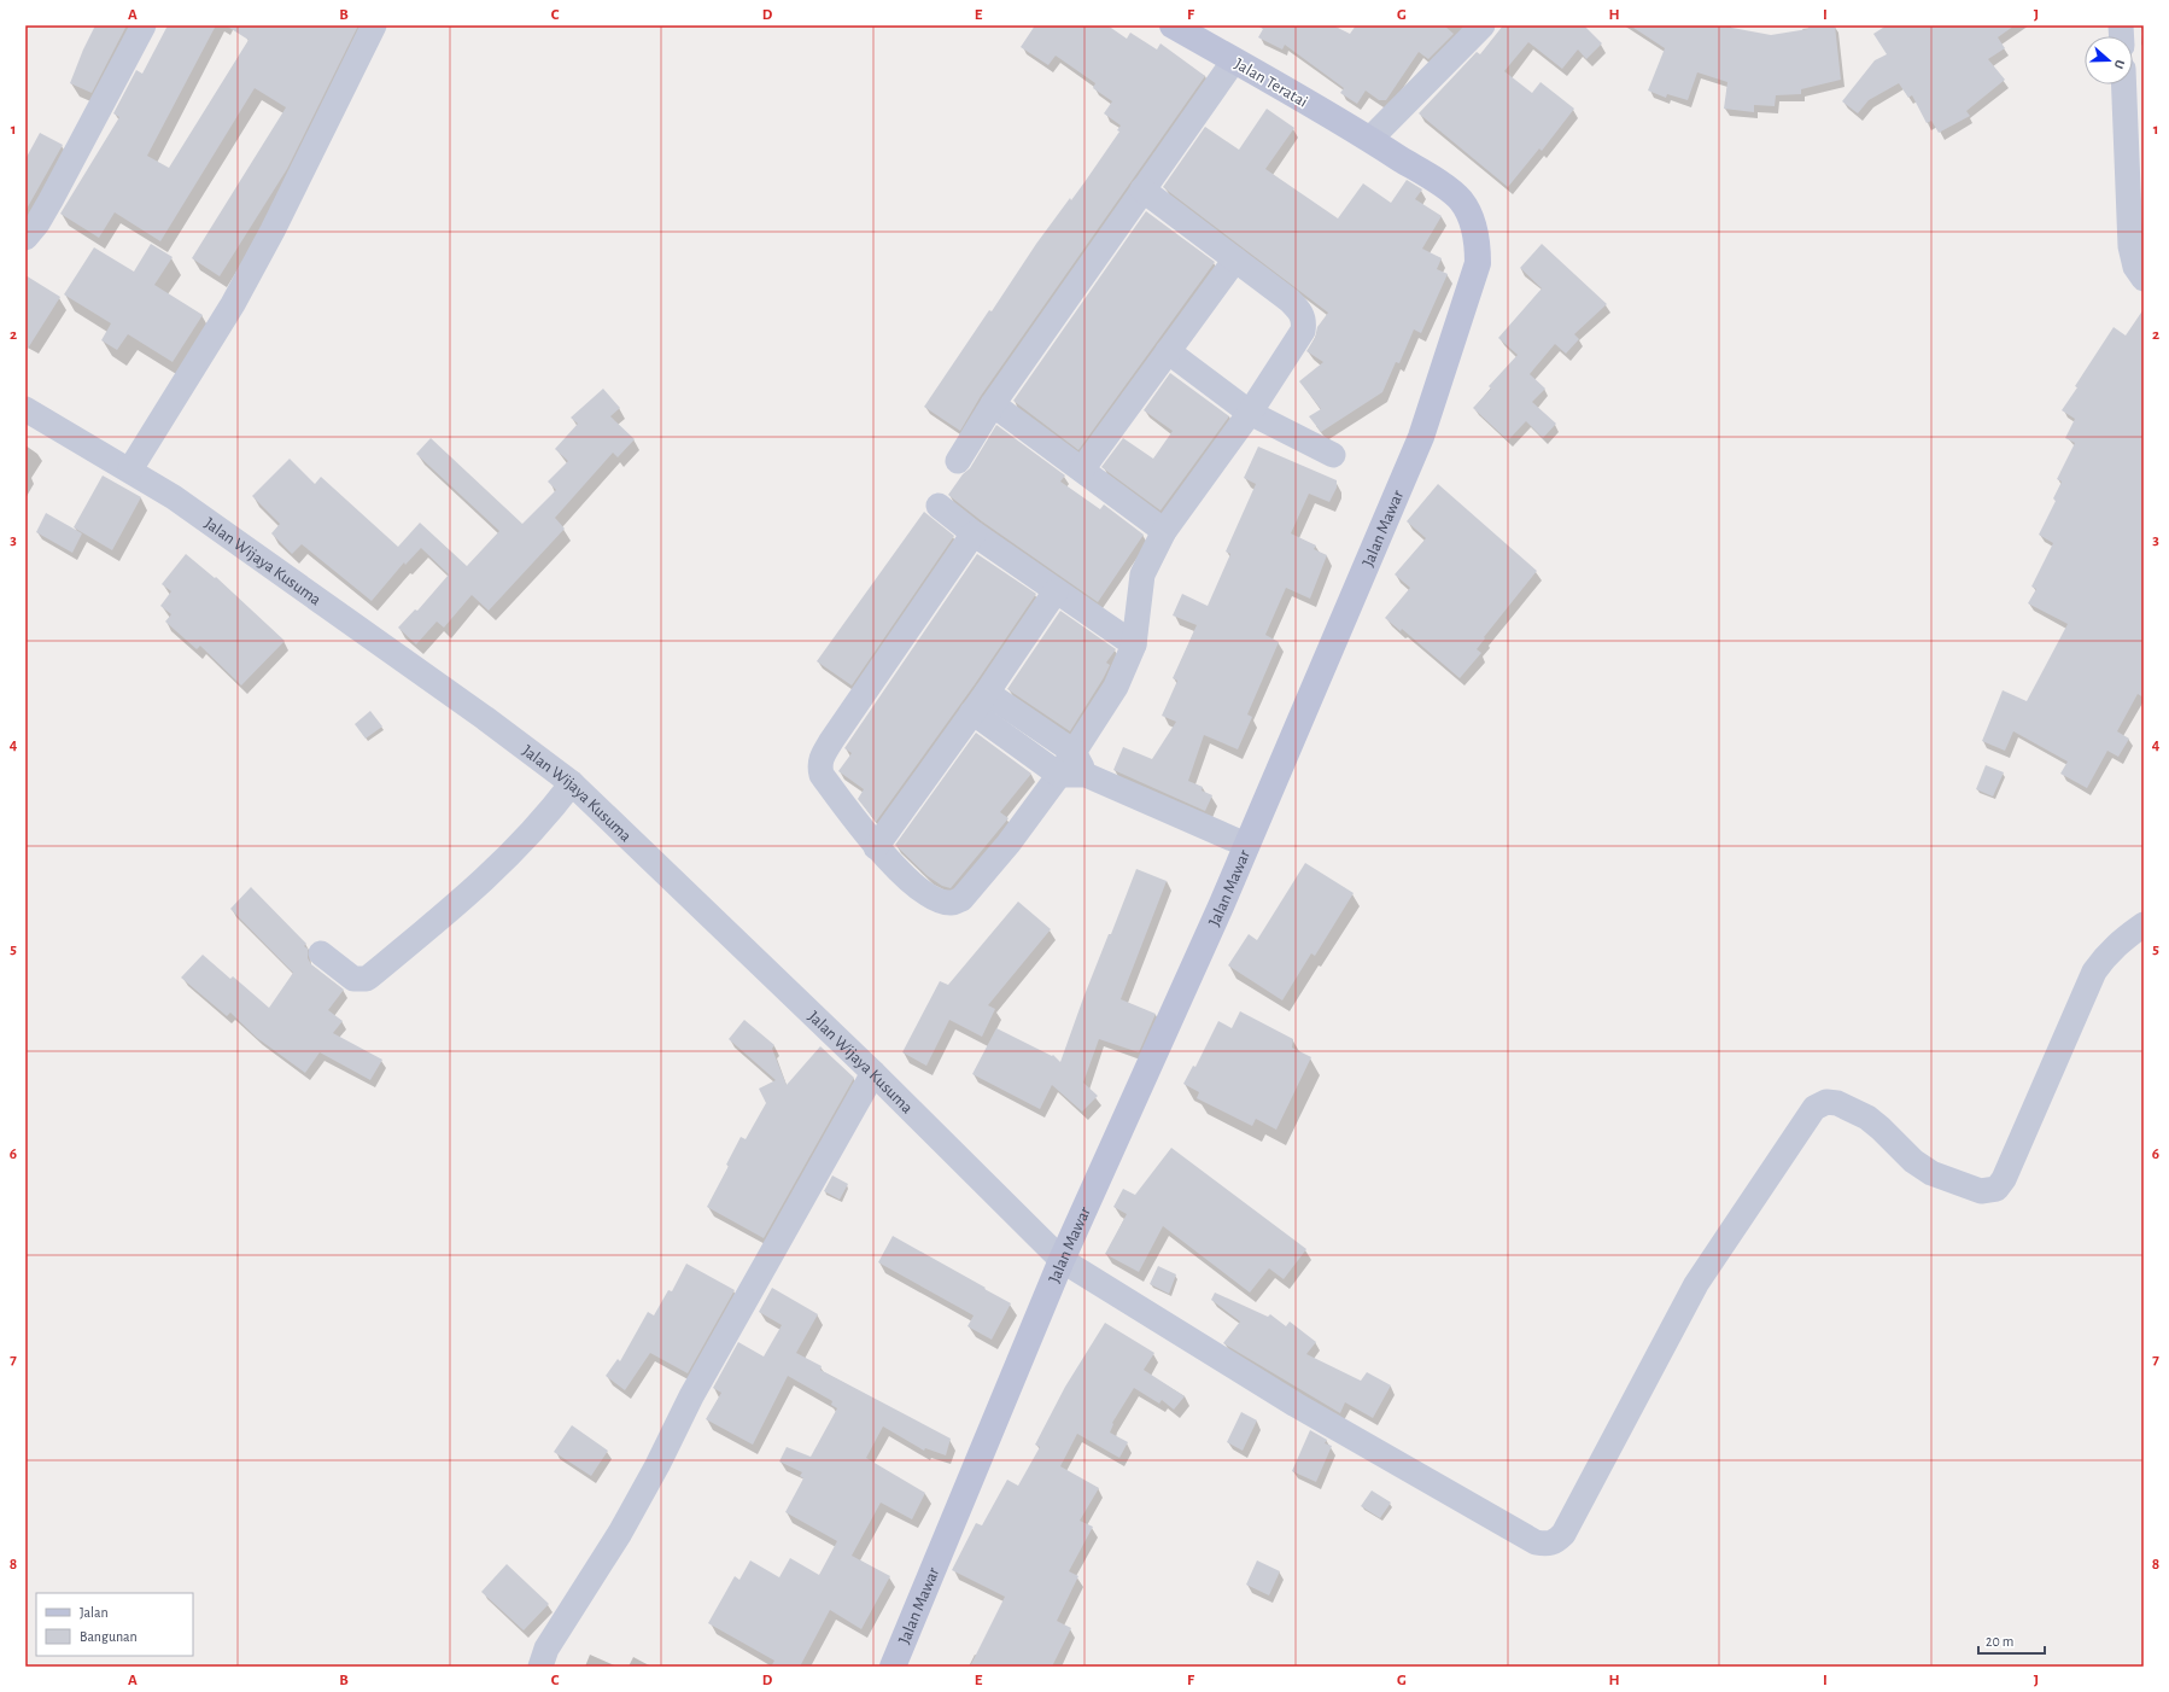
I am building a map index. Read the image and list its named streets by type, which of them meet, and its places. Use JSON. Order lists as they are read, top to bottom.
{
  "streets": {
    "street": ["Jalan Teratai", "Jalan Mawar", "Jalan Wijaya Kusuma"]
  },
  "crossings": [
    ["Jalan Teratai", "Jalan Mawar"],
    ["Jalan Mawar", "Jalan Wijaya Kusuma"]
  ],
  "legend": ["Jalan", "Bangunan"],
  "scale_bar": "20 m",
  "north": "right",
  "grid": {
    "columns": [
      "A",
      "B",
      "C",
      "D",
      "E",
      "F",
      "G",
      "H",
      "I",
      "J"
    ],
    "rows": [
      "1",
      "2",
      "3",
      "4",
      "5",
      "6",
      "7",
      "8"
    ]
  }
}
